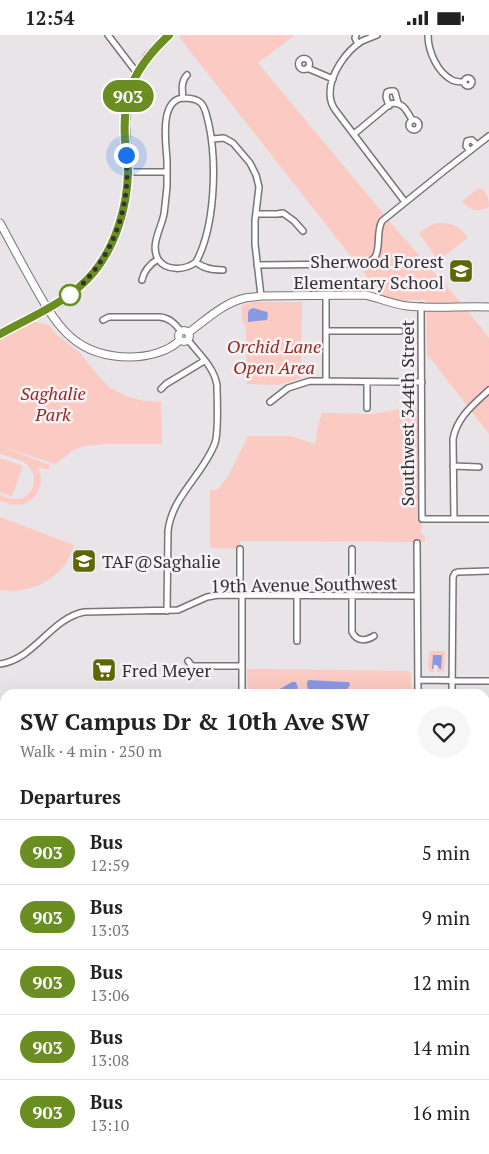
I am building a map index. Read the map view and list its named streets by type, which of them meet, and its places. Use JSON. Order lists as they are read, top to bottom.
{
  "streets": {
    "street": ["Southwest 344th Street", "19th Avenue Southwest"]
  },
  "parks": ["Orchid Lane Open Area", "Saghalie Park"],
  "places": {
    "school or university": ["Sherwood Forest Elementary School", "TAF@Saghalie"],
    "supermarket": ["Fred Meyer"]
  },
  "lines": ["bus line 903"],
  "page": {
    "status": "12:54",
    "on_map": "903",
    "heading": [
      ["SW Campus Dr & 10th Ave SW", "Walk · 4 min · 250 m"],
      "Departures"
    ],
    "list": [
      {
        "mark": "903",
        "name": "Bus",
        "note": "12:59",
        "value": "5 min"
      },
      {
        "mark": "903",
        "name": "Bus",
        "note": "13:03",
        "value": "9 min"
      },
      {
        "mark": "903",
        "name": "Bus",
        "note": "13:06",
        "value": "12 min"
      },
      {
        "mark": "903",
        "name": "Bus",
        "note": "13:08",
        "value": "14 min"
      },
      {
        "mark": "903",
        "name": "Bus",
        "note": "13:10",
        "value": "16 min"
      }
    ]
  }
}
